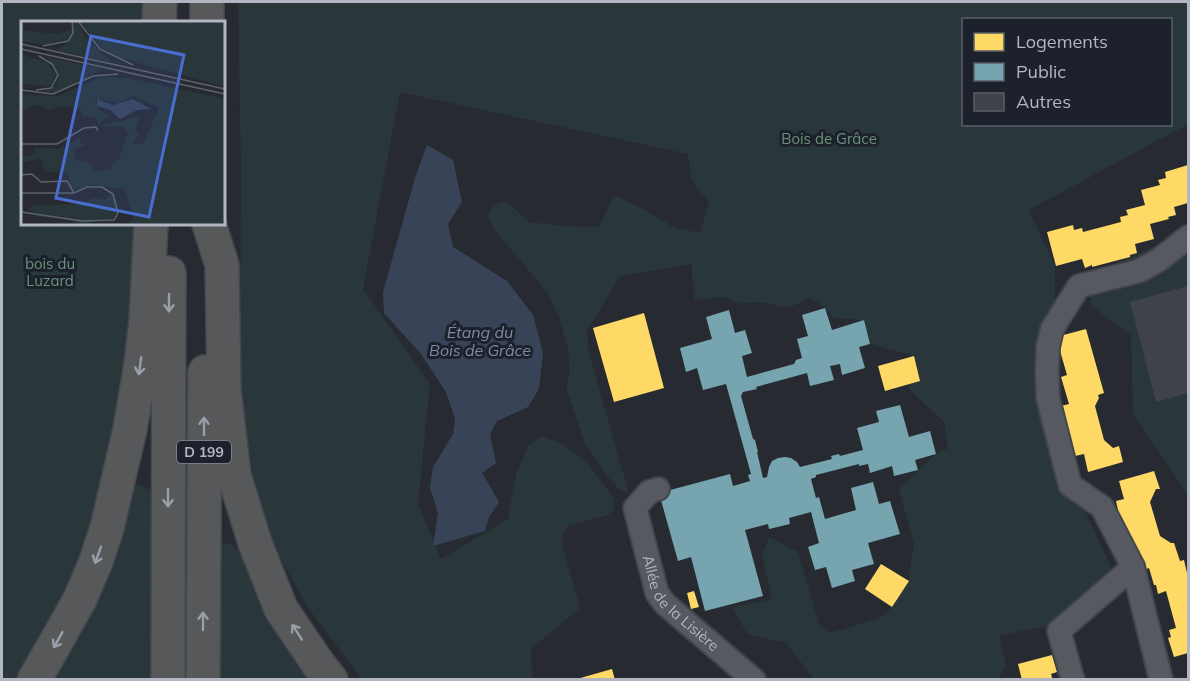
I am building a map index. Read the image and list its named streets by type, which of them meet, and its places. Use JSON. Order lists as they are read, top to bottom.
{
  "streets": {
    "highway": ["D 199"],
    "street": ["Allée de la Lisière"]
  },
  "water": ["Étang du Bois de Grâce"],
  "parks": ["Bois de Grâce", "bois du Luzard"],
  "legend": ["Logements", "Public", "Autres"]
}
